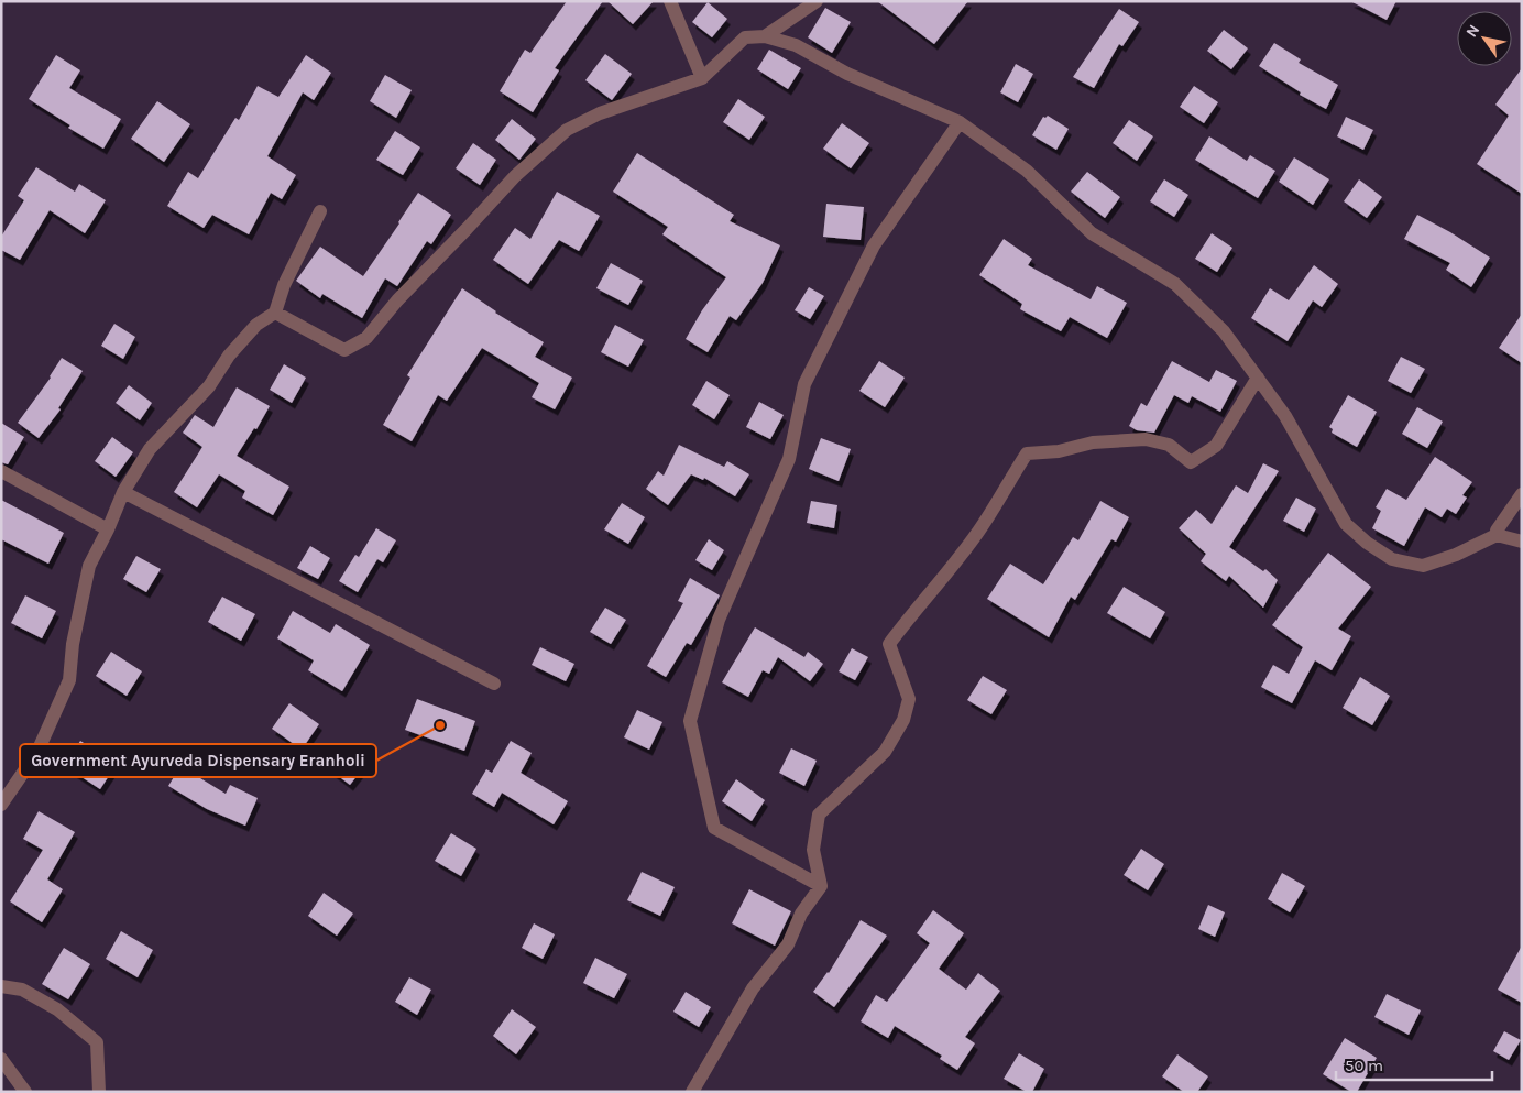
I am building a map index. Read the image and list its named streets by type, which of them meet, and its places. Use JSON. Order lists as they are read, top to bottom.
{
  "places": ["Government Ayurveda Dispensary Eranholi"],
  "scale_bar": "50 m",
  "north": "top left"
}
